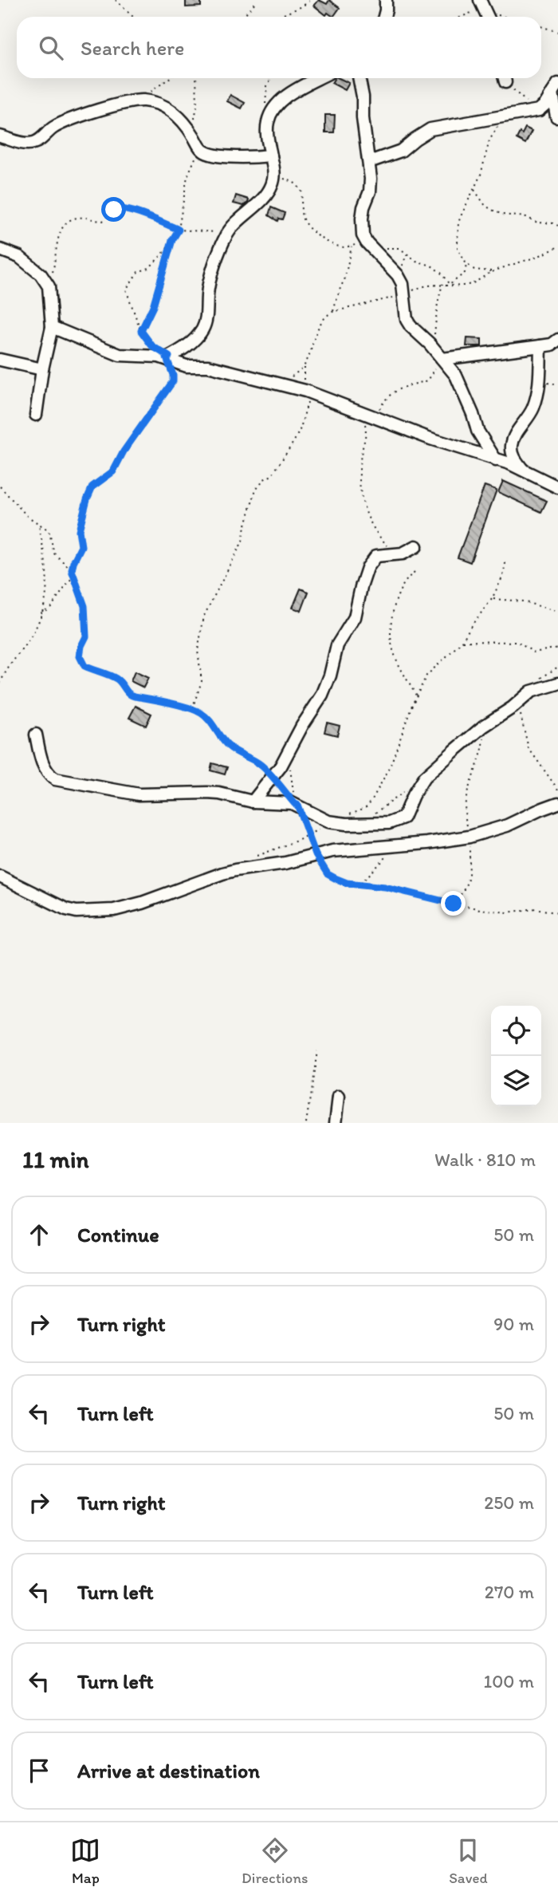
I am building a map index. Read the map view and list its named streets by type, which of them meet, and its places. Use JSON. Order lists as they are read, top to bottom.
{
  "page": {
    "search": "Search here",
    "heading": ["11 min", "Walk · 810 m"],
    "list": [
      ["Continue", "50 m"],
      ["Turn right", "90 m"],
      ["Turn left", "50 m"],
      ["Turn right", "250 m"],
      ["Turn left", "270 m"],
      ["Turn left", "100 m"],
      "Arrive at destination"
    ],
    "nav": ["Map", "Directions", "Saved"]
  }
}
